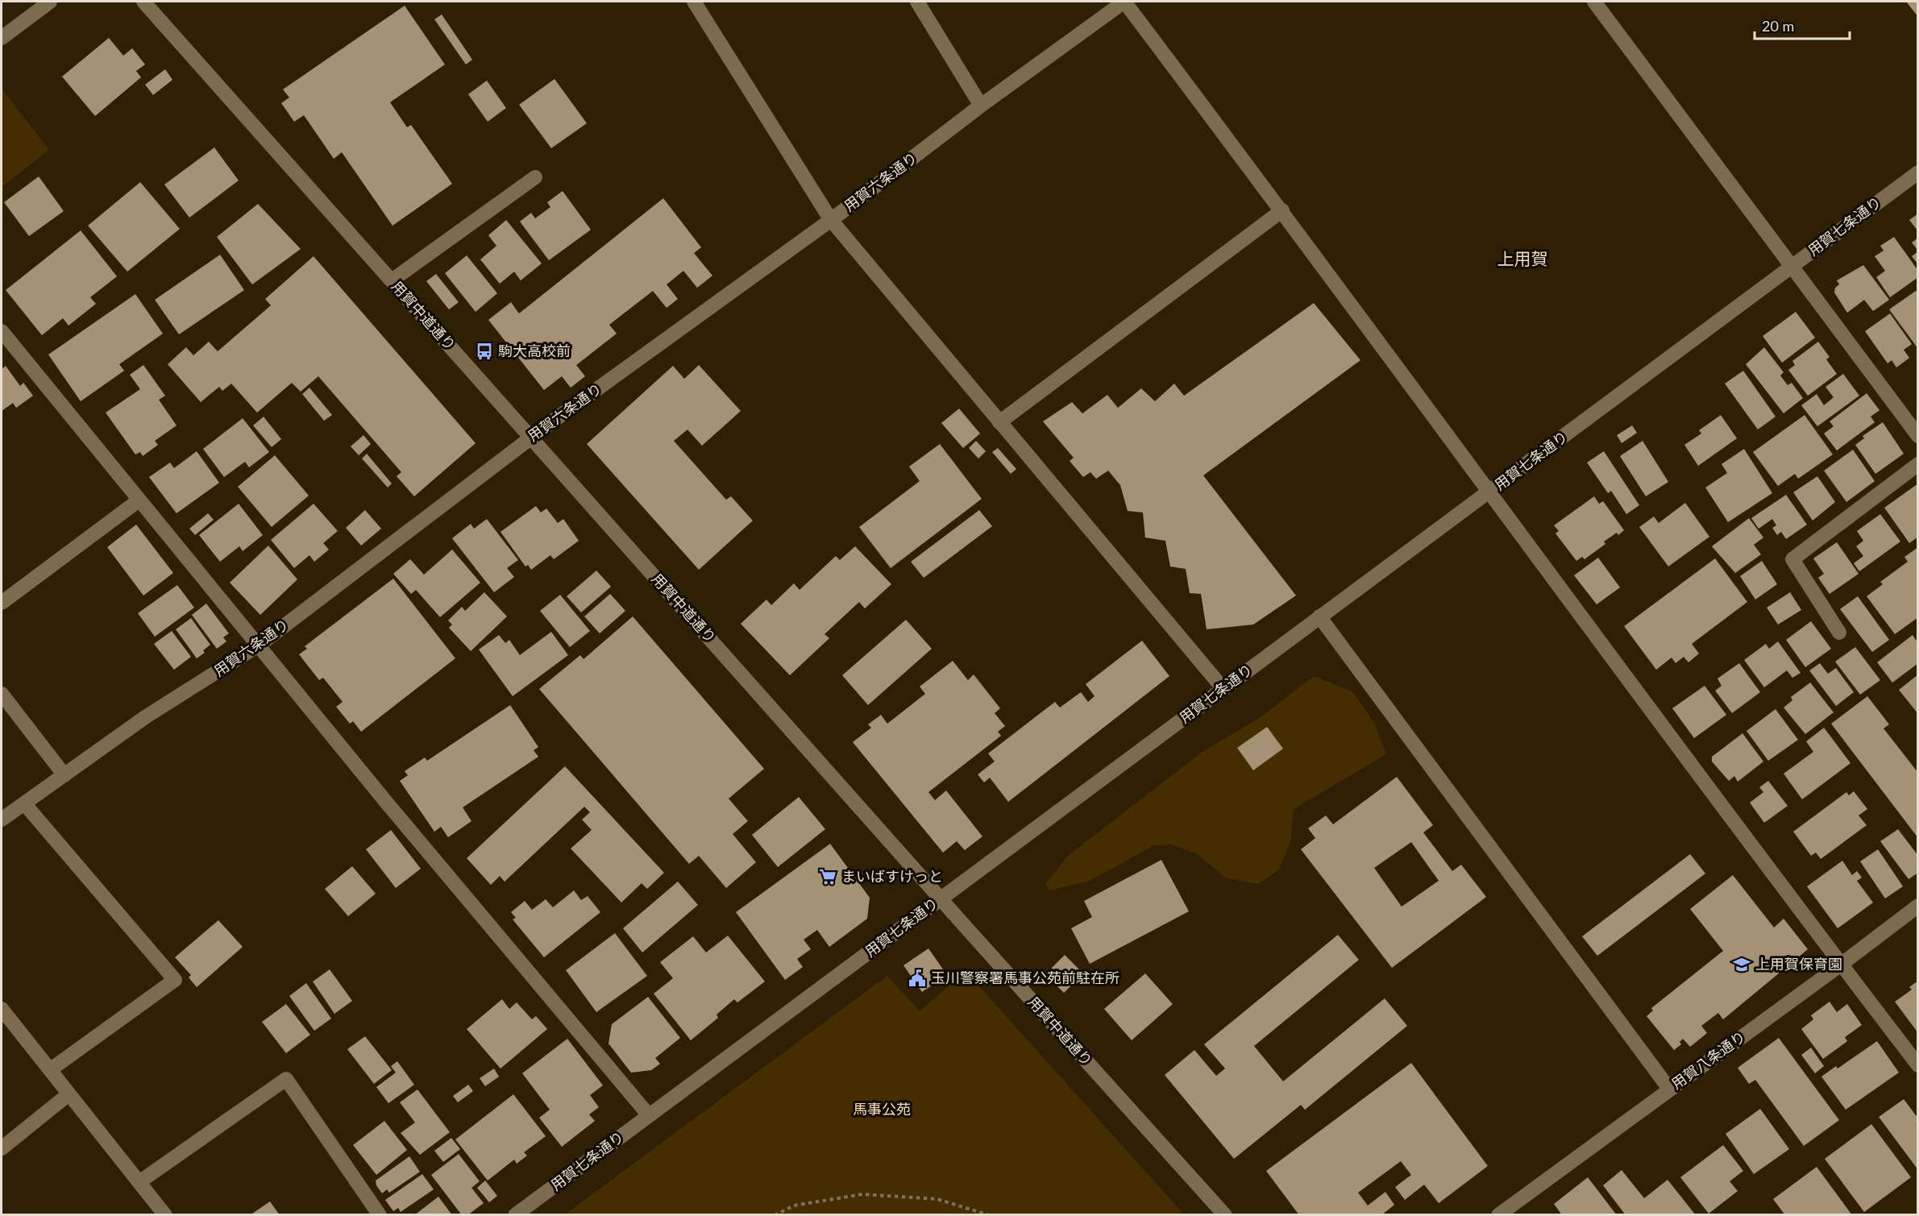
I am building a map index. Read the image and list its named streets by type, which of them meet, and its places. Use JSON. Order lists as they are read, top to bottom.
{
  "streets": {
    "street": [
      "用賀六条通り",
      "用賀七条通り",
      "用賀中道通り",
      "用賀八条通り"
    ]
  },
  "crossings": [
    ["用賀六条通り", "用賀中道通り"],
    ["用賀七条通り", "用賀中道通り"]
  ],
  "districts": ["上用賀"],
  "parks": ["馬事公苑"],
  "places": {
    "bus stop": ["駒大高校前"],
    "supermarket": ["まいばすけっと"],
    "school or university": ["上用賀保育園"],
    "public building": ["玉川警察署馬事公苑前駐在所"]
  },
  "scale_bar": "20 m"
}
